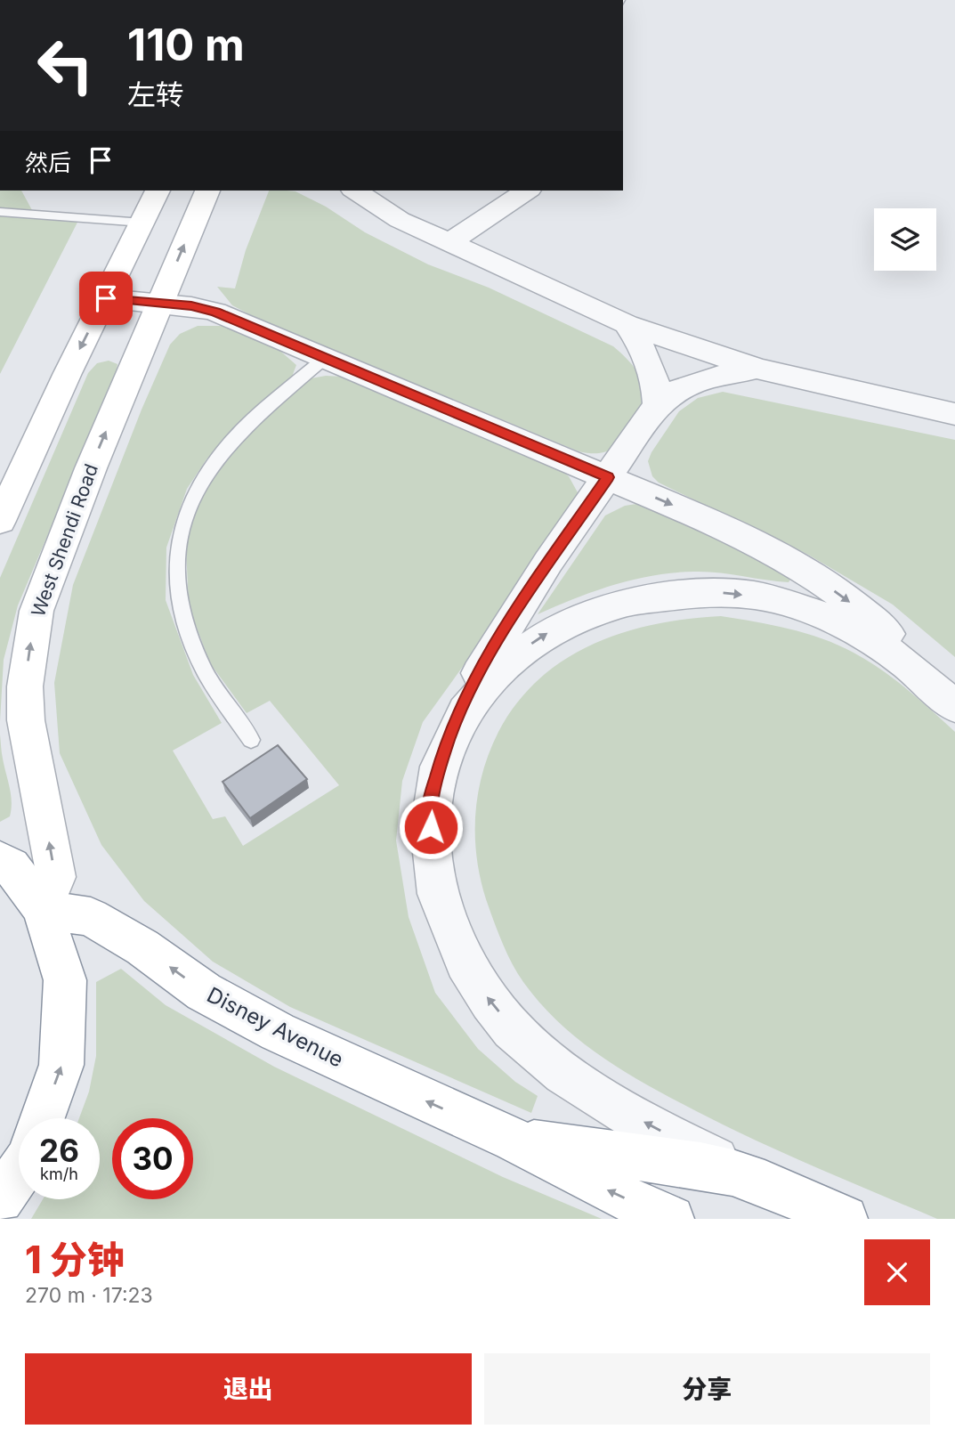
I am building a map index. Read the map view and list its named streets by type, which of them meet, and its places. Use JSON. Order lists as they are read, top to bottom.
{
  "streets": {
    "main road": ["West Shendi Road", "Disney Avenue"]
  },
  "crossings": [
    ["West Shendi Road", "Disney Avenue"]
  ],
  "one_way": ["Disney Avenue"],
  "page": {
    "turn": ["110 m", "左转"],
    "then": "然后",
    "speed": "26 km/h",
    "limit": "30",
    "heading": ["1 分钟", "270 m · 17:23"],
    "buttons": ["退出", "分享"]
  }
}
